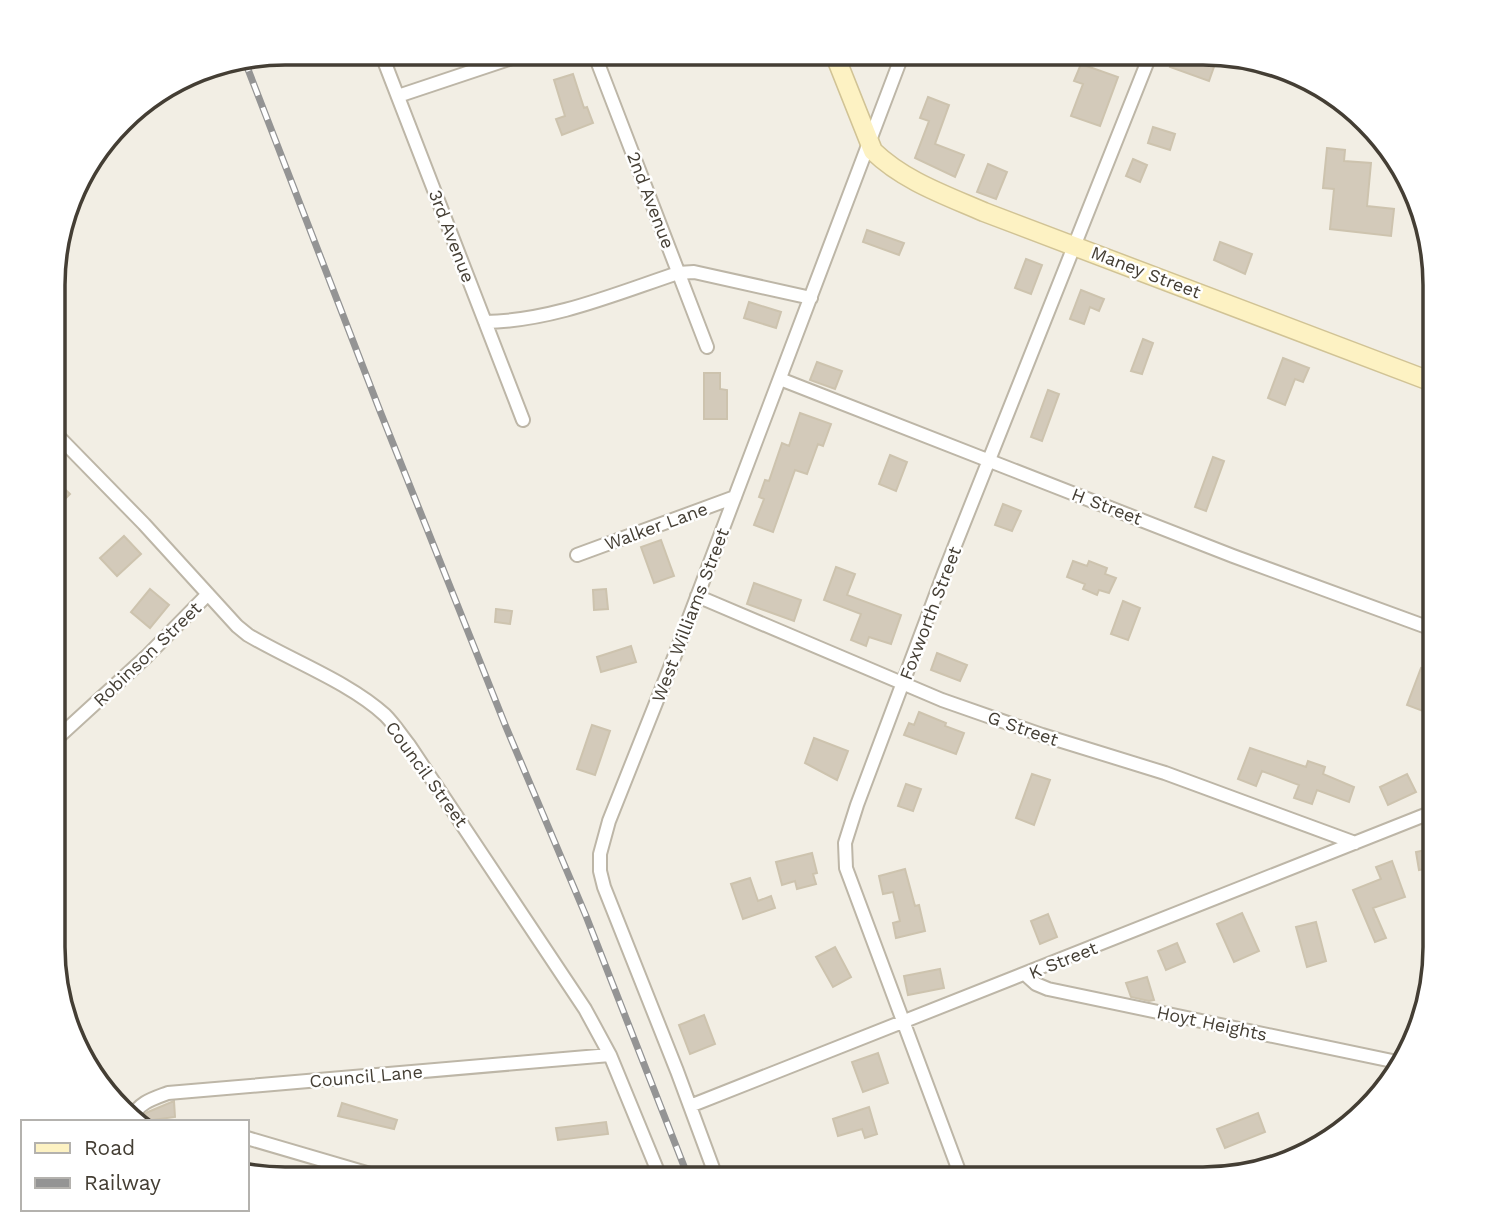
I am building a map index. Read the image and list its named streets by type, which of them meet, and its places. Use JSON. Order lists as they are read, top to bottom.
{
  "streets": {
    "street": [
      "2nd Avenue",
      "3rd Avenue",
      "Maney Street",
      "H Street",
      "Walker Lane",
      "Foxworth Street",
      "West Williams Street",
      "Robinson Street",
      "G Street",
      "Council Street",
      "K Street",
      "Hoyt Heights",
      "Council Lane"
    ]
  },
  "crossings": [
    ["Maney Street", "Foxworth Street"],
    ["Maney Street", "West Williams Street"],
    ["H Street", "Foxworth Street"],
    ["H Street", "West Williams Street"],
    ["Walker Lane", "West Williams Street"],
    ["Foxworth Street", "G Street"],
    ["Foxworth Street", "K Street"],
    ["West Williams Street", "G Street"],
    ["West Williams Street", "K Street"],
    ["Robinson Street", "Council Street"],
    ["G Street", "K Street"],
    ["Council Street", "Council Lane"],
    ["K Street", "Hoyt Heights"]
  ],
  "legend": ["Road", "Railway"]
}
